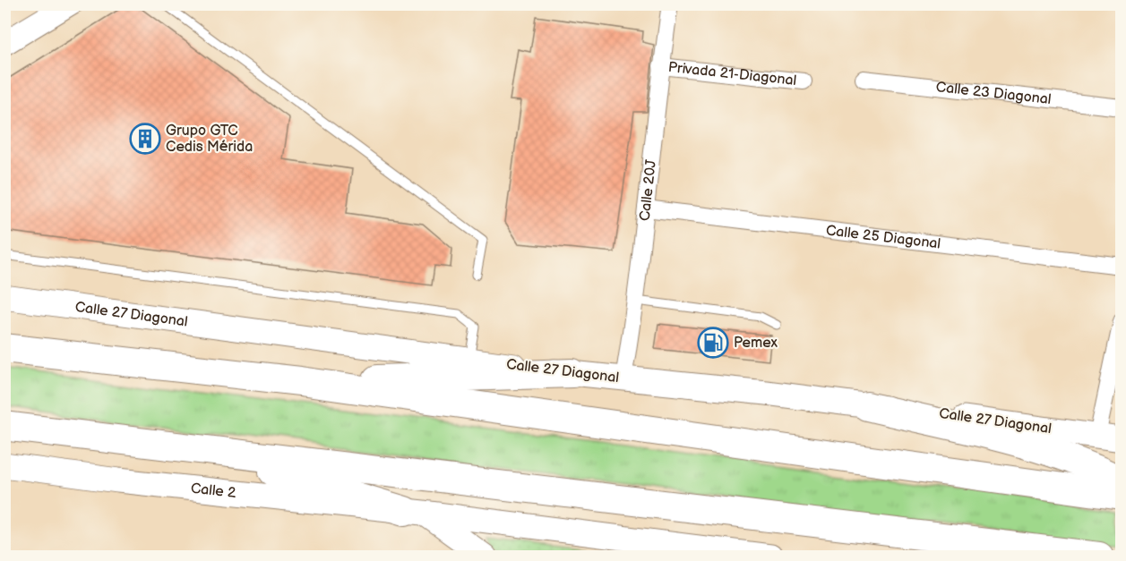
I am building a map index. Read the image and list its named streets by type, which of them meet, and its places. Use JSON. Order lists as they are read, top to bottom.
{
  "streets": {
    "main road": ["Calle 27 Diagonal", "Calle 2"],
    "street": [
      "Privada 21-Diagonal",
      "Calle 23 Diagonal",
      "Calle 20J",
      "Calle 25 Diagonal"
    ]
  },
  "crossings": [
    ["Privada 21-Diagonal", "Calle 20J"],
    ["Calle 20J", "Calle 25 Diagonal"],
    ["Calle 20J", "Calle 27 Diagonal"]
  ],
  "places": {
    "building": ["Grupo GTC Cedis Mérida"],
    "fuel station": ["Pemex"]
  }
}
